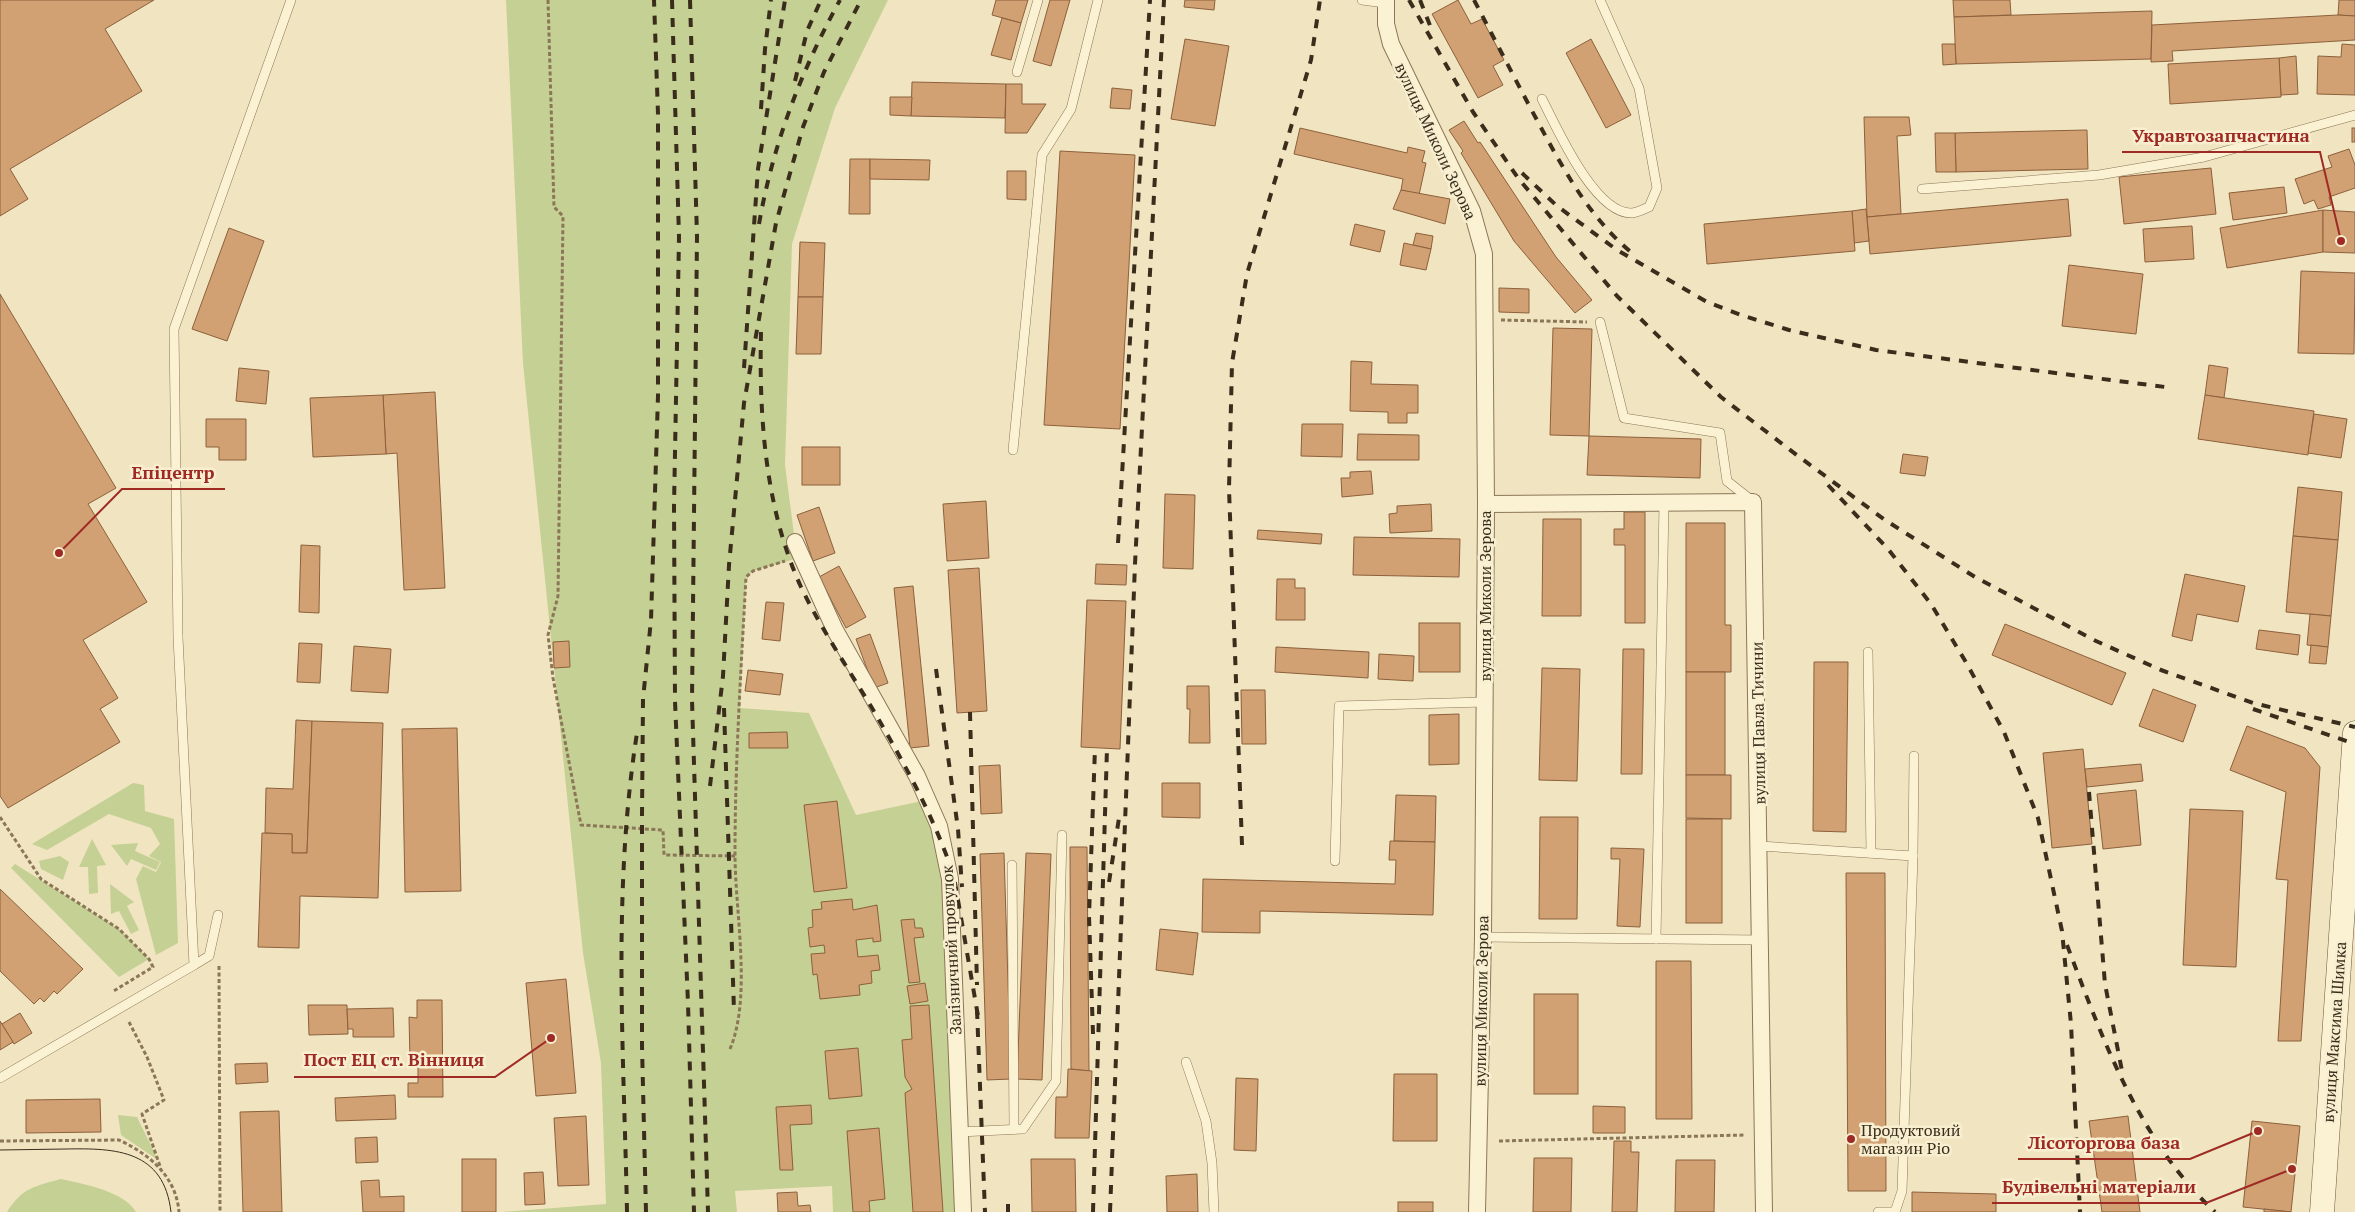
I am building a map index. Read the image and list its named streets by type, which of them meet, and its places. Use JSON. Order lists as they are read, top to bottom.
{
  "streets": {
    "main road": ["вулиця Максима Шимка"],
    "street": ["вулиця Миколи Зерова", "вулиця Павла Тичини", "Залізничний провулок"]
  },
  "places": [
    "Укравтозапчастина",
    "Епіцентр",
    "Пост ЕЦ ст. Вінниця",
    "Лісоторгова база",
    "Продуктовий магазин Ріо",
    "Будівельні матеріали"
  ]
}
